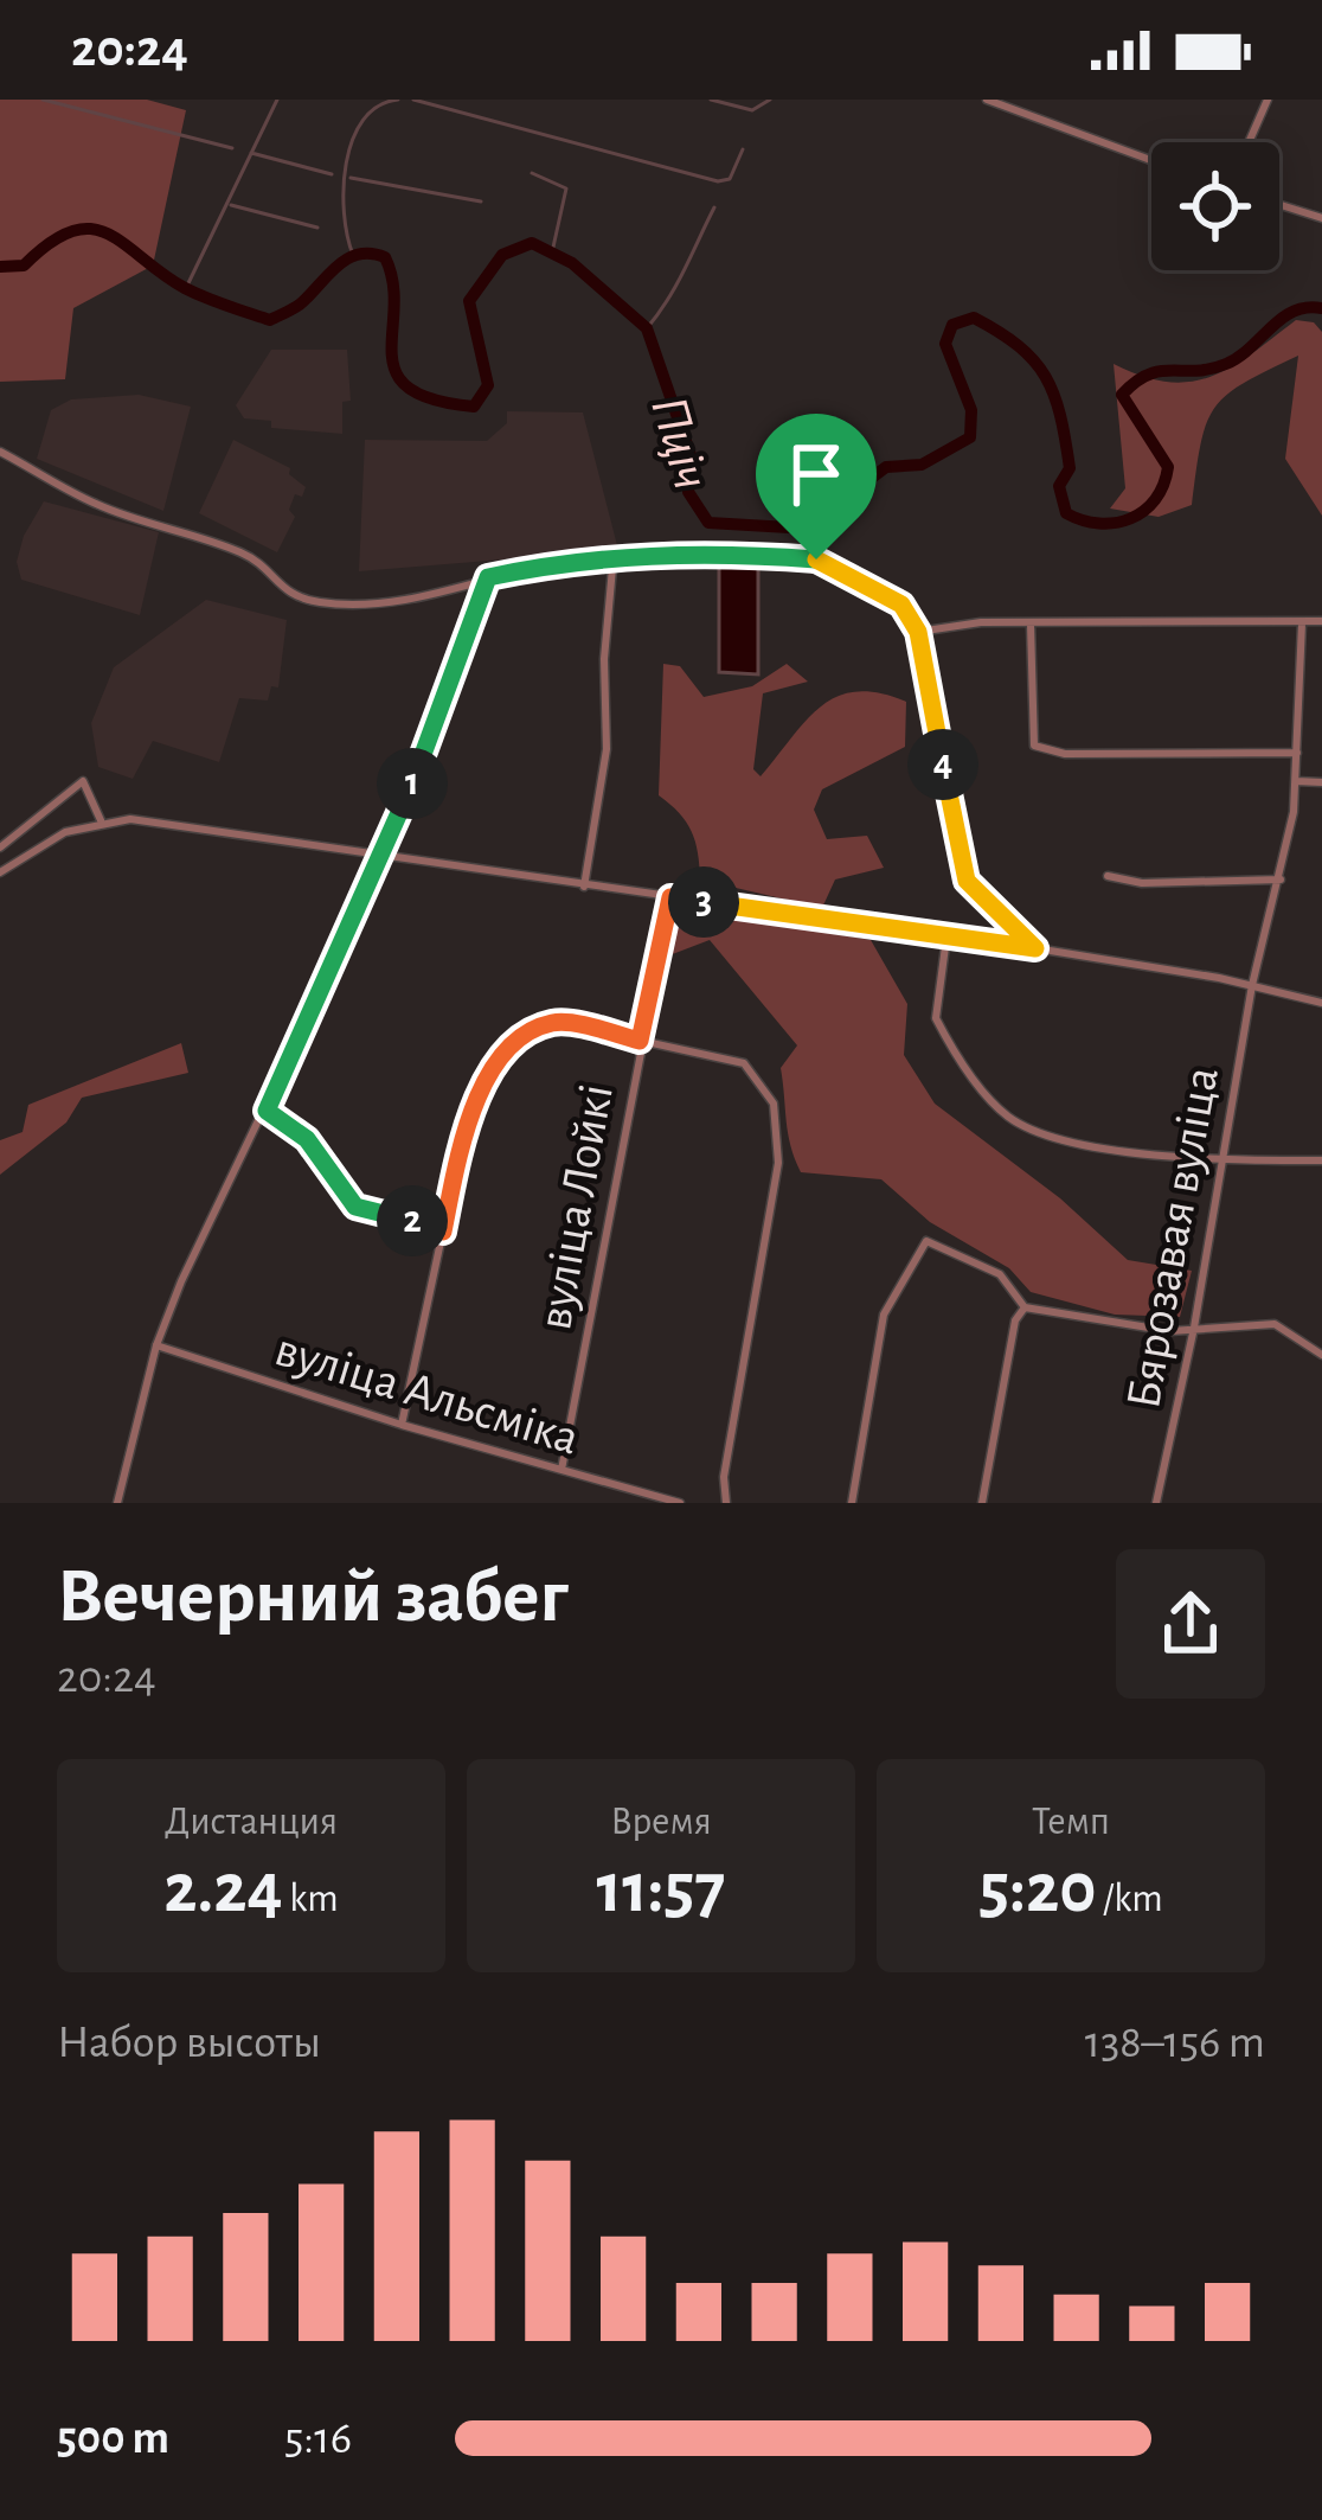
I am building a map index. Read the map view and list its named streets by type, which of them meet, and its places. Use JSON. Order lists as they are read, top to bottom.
{
  "streets": {
    "street": ["вуліца Лойкі", "Бярозавая вуліца", "вуліца Альсміка"]
  },
  "crossings": [
    ["вуліца Лойкі", "вуліца Альсміка"]
  ],
  "water": ["Пціч"],
  "page": {
    "status": "20:24",
    "pins": [
      "4",
      "1",
      "3",
      "2"
    ],
    "heading": ["Вечерний забег", "20:24"],
    "stats": [
      ["Дистанция", "2.24 km"],
      ["Время", "11:57"],
      ["Темп", "5:20 /km"]
    ],
    "chart": ["Набор высоты", "138–156 m"],
    "list": [
      {
        "name": "500 m",
        "note": "5:16"
      }
    ]
  }
}
